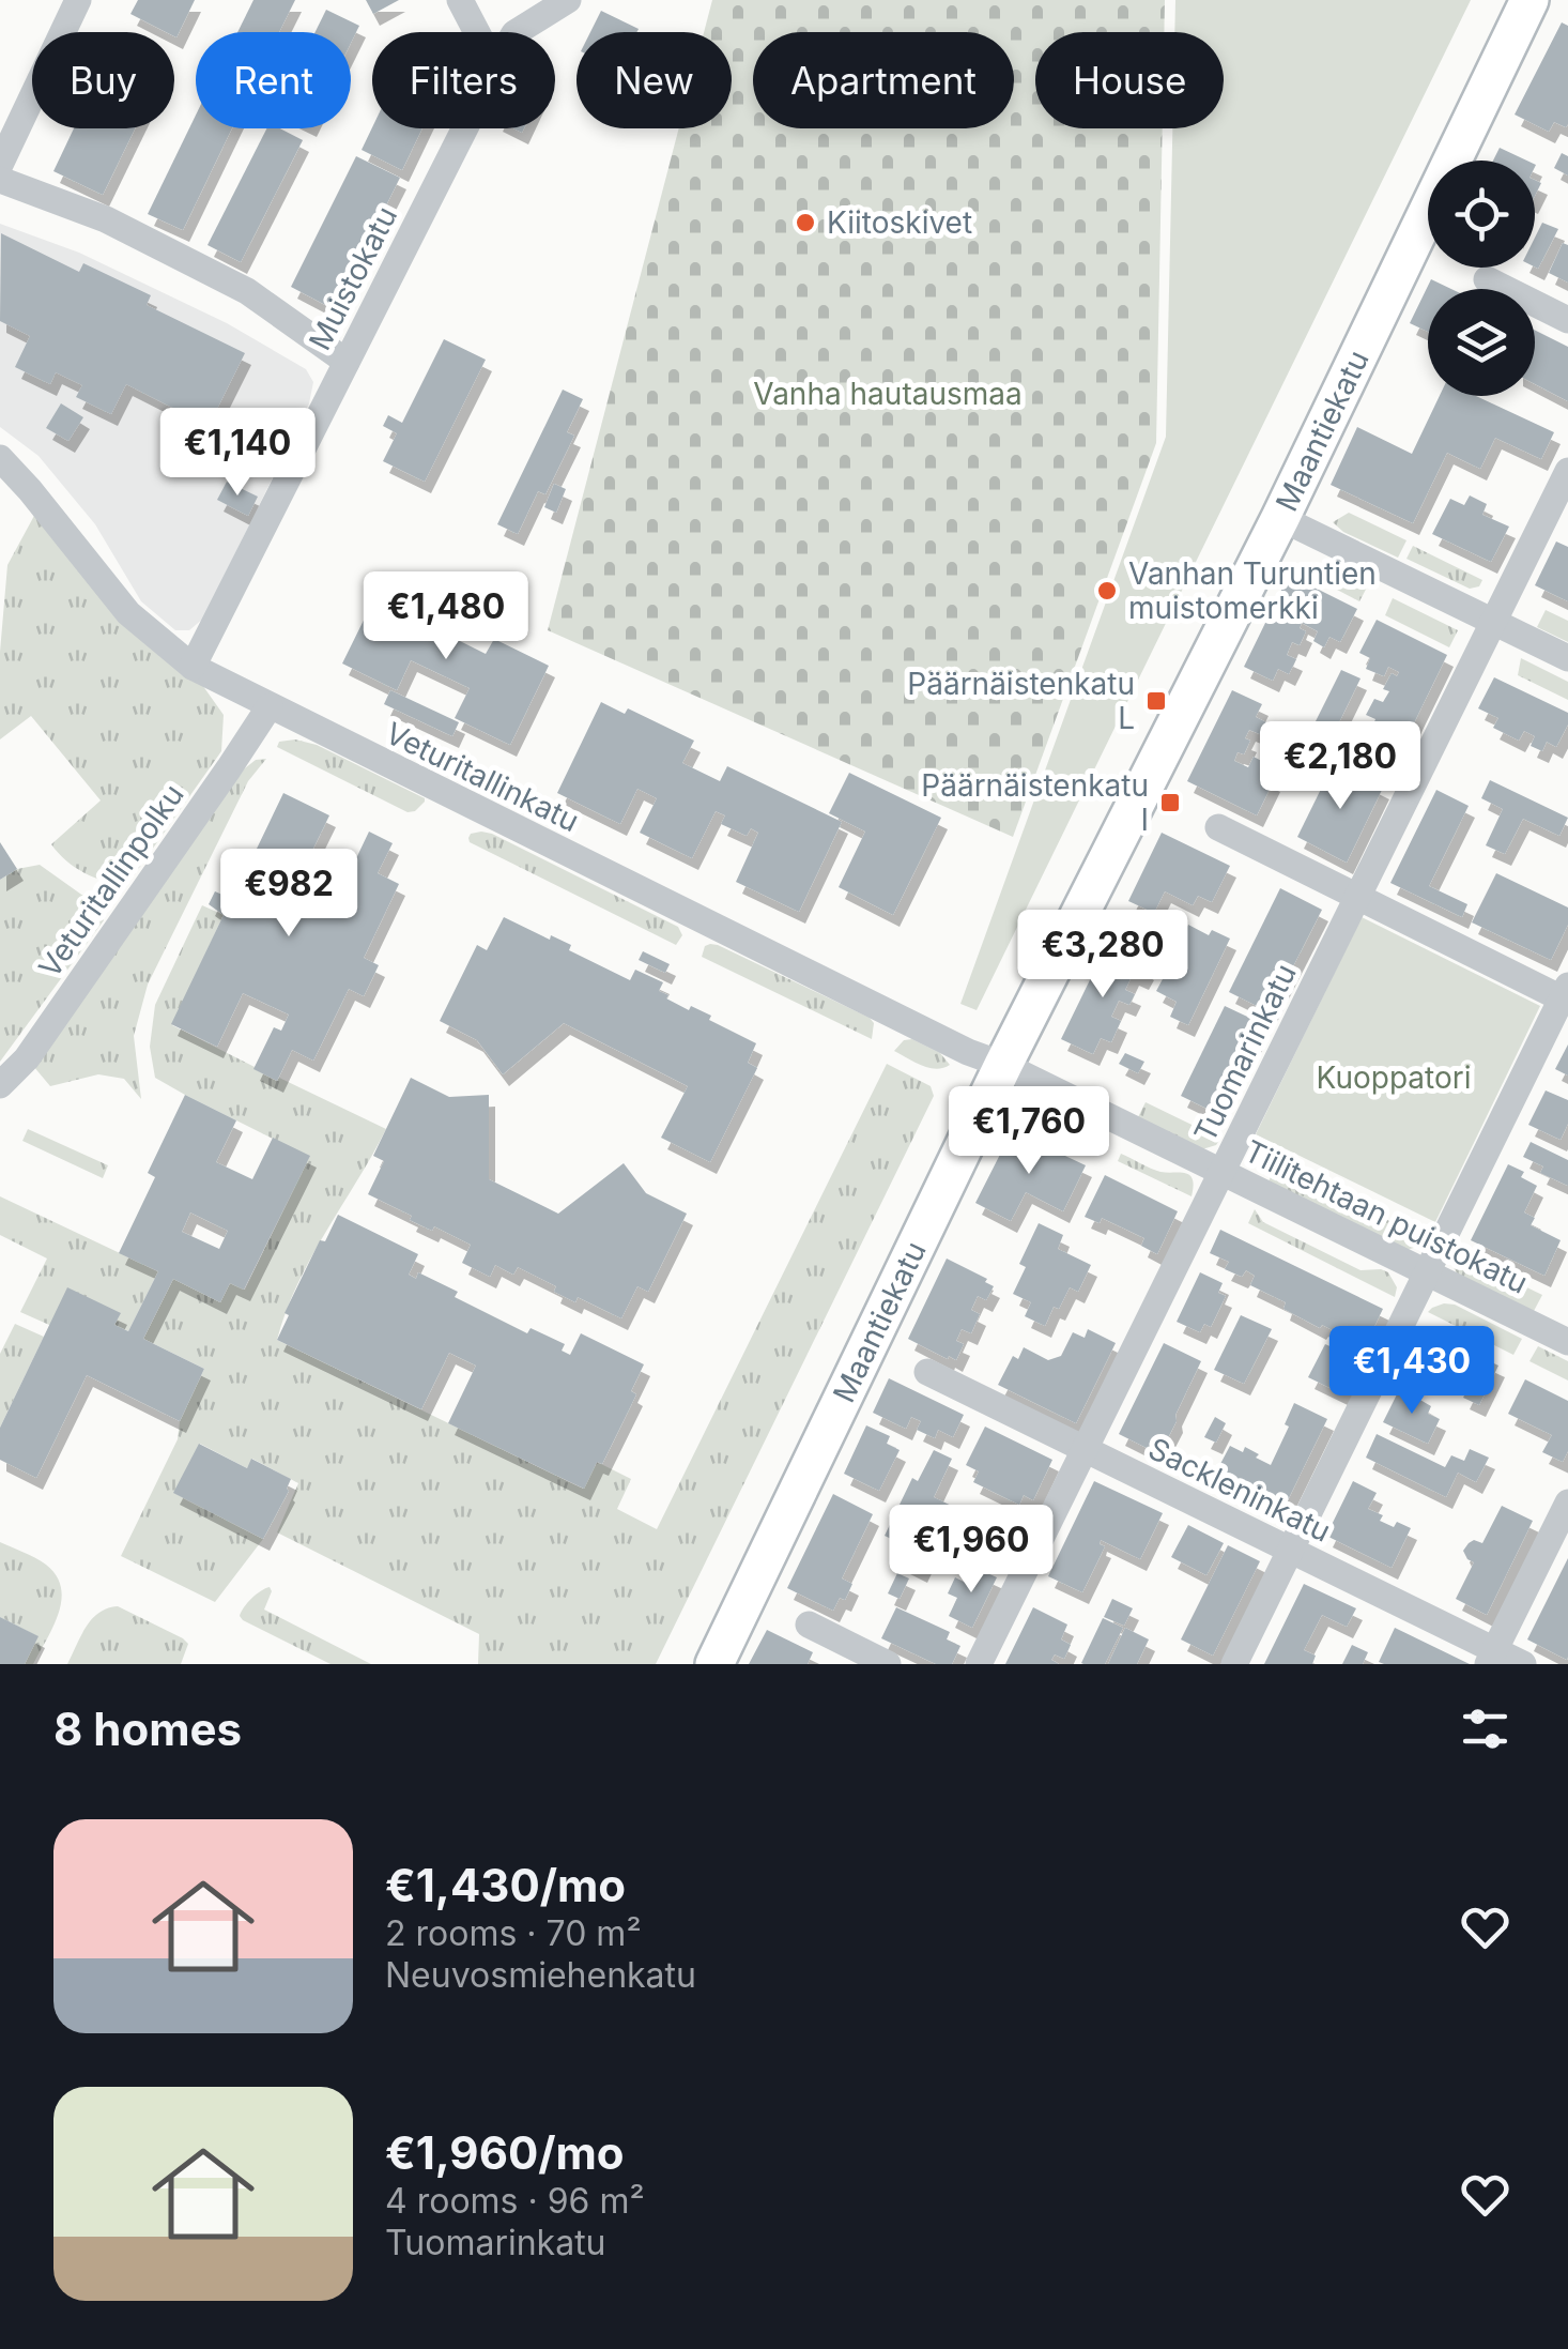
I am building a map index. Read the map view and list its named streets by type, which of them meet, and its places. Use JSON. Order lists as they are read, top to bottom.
{
  "streets": {
    "main road": ["Maantiekatu"],
    "street": [
      "Muistokatu",
      "Veturitallinkatu",
      "Veturitallinpolku",
      "Tuomarinkatu",
      "Tiilitehtaan puistokatu",
      "Sackleninkatu"
    ]
  },
  "crossings": [
    ["Muistokatu", "Veturitallinkatu"],
    ["Maantiekatu", "Veturitallinkatu"],
    ["Maantiekatu", "Tiilitehtaan puistokatu"],
    ["Veturitallinkatu", "Veturitallinpolku"],
    ["Veturitallinkatu", "Tiilitehtaan puistokatu"],
    ["Tuomarinkatu", "Tiilitehtaan puistokatu"],
    ["Tuomarinkatu", "Sackleninkatu"]
  ],
  "parks": ["Vanha hautausmaa", "Kuoppatori"],
  "places": {
    "other": ["Kiitoskivet", "Vanhan Turuntien muistomerkki"],
    "transit": ["Päärnäistenkatu L", "Päärnäistenkatu I"]
  },
  "page": {
    "chip": [
      "Buy",
      "Rent",
      "Filters",
      "New",
      "Apartment",
      "House"
    ],
    "price": [
      "€1,140",
      "€1,480",
      "€2,180",
      "€982",
      "€3,280",
      "€1,760",
      "€1,430",
      "€1,960"
    ],
    "heading": "8 homes",
    "list": [
      {
        "name": "€1,430/mo",
        "note": "2 rooms · 70 m² · Neuvosmiehenkatu"
      },
      {
        "name": "€1,960/mo",
        "note": "4 rooms · 96 m² · Tuomarinkatu"
      }
    ]
  }
}
